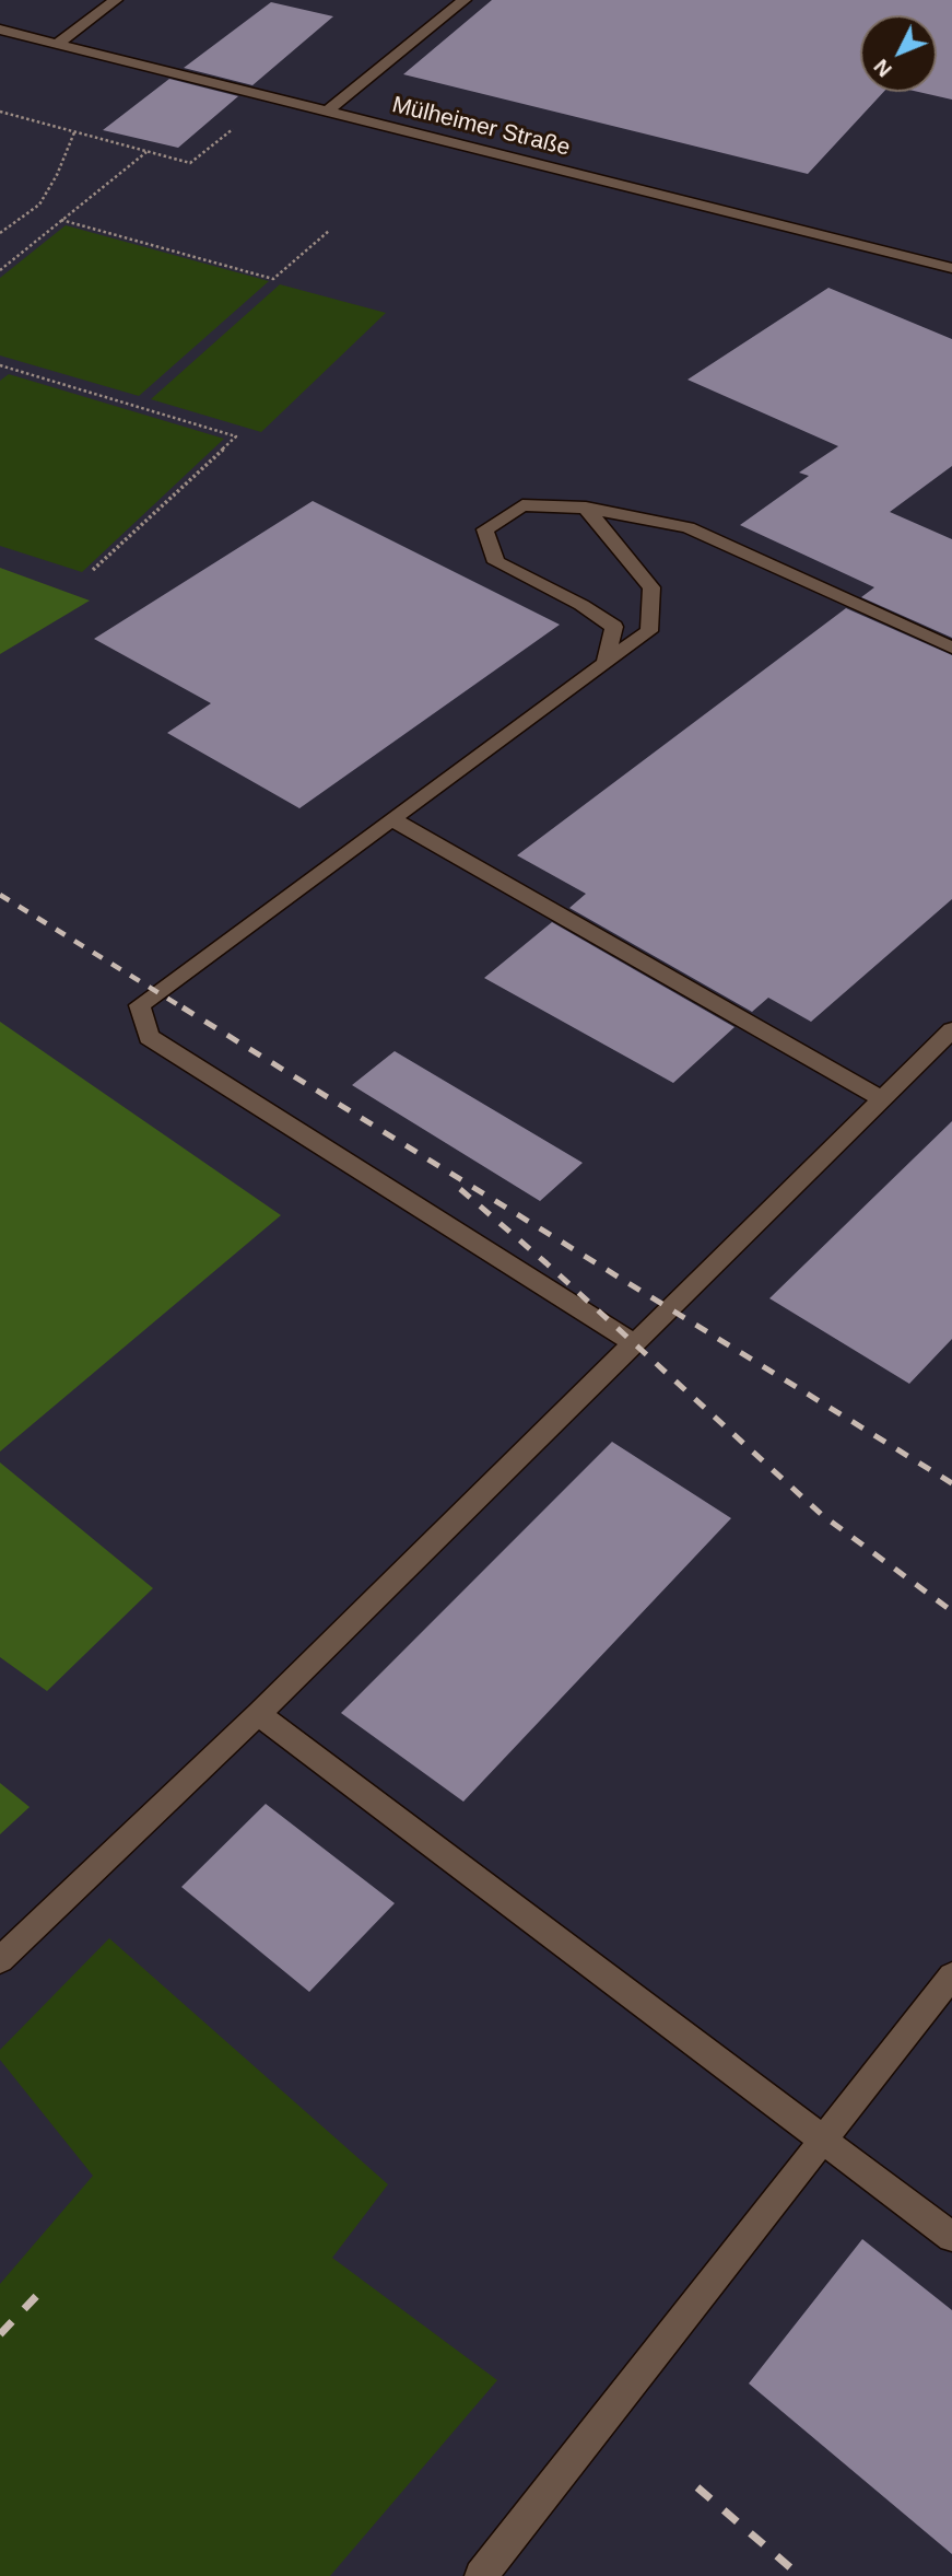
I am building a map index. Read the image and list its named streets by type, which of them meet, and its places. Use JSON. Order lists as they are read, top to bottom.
{
  "streets": {
    "street": ["Mülheimer Straße"]
  },
  "north": "bottom left"
}
